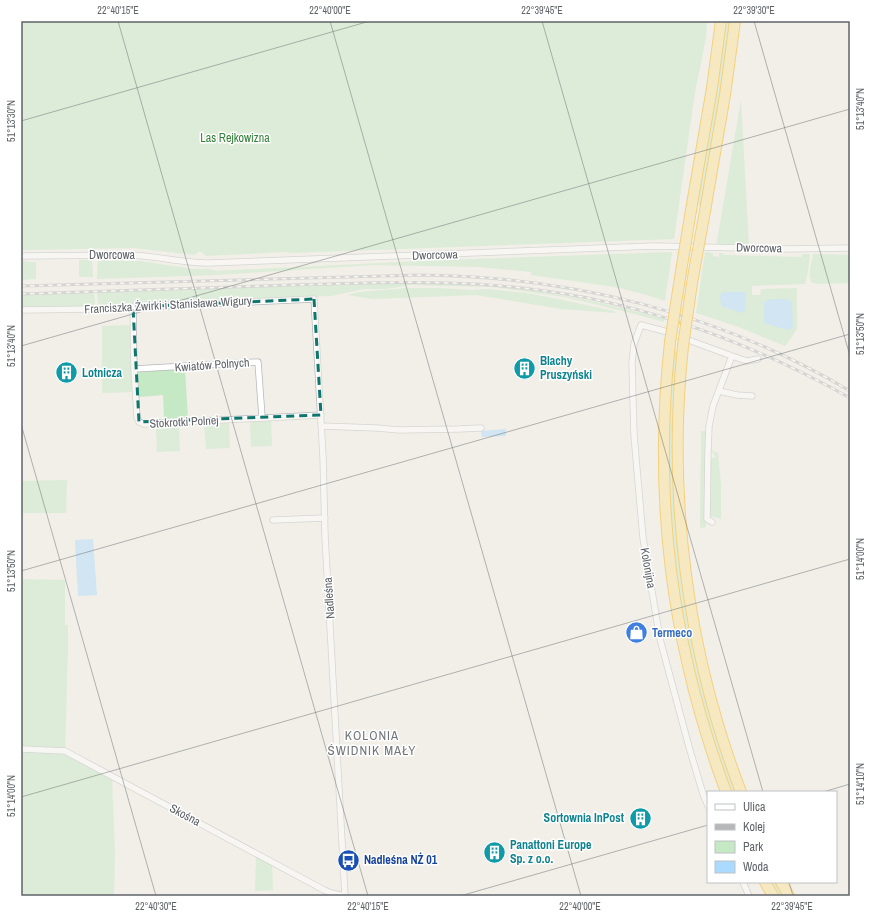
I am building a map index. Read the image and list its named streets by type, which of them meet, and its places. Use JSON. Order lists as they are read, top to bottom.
{
  "streets": {
    "street": [
      "Dworcowa",
      "Franciszka Żwirki i Stanisława Wigury",
      "Kwiatów Polnych",
      "Stokrotki Polnej",
      "Kolonijna",
      "Nadleśna",
      "Skośna"
    ]
  },
  "crossings": [
    ["Franciszka Żwirki i Stanisława Wigury", "Stokrotki Polnej"],
    ["Franciszka Żwirki i Stanisława Wigury", "Nadleśna"],
    ["Kwiatów Polnych", "Stokrotki Polnej"],
    ["Stokrotki Polnej", "Nadleśna"],
    ["Nadleśna", "Skośna"]
  ],
  "districts": ["KOLONIA ŚWIDNIK MAŁY"],
  "parks": ["Las Rejkowizna"],
  "places": {
    "building": [
      "Blachy Pruszyński",
      "Lotnicza",
      "Sortownia InPost",
      "Panattoni Europe Sp. z o.o."
    ],
    "shop": ["Termeco"],
    "bus stop": ["Nadleśna NŻ 01"]
  },
  "legend": [
    "Ulica",
    "Kolej",
    "Park",
    "Woda"
  ],
  "coordinates": [
    "22°40'15\"E",
    "22°40'00\"E",
    "22°39'45\"E",
    "22°39'30\"E",
    "51°13'40\"N",
    "51°13'30\"N",
    "51°13'50\"N",
    "51°14'00\"N",
    "51°14'10\"N",
    "22°40'30\"E"
  ]
}
